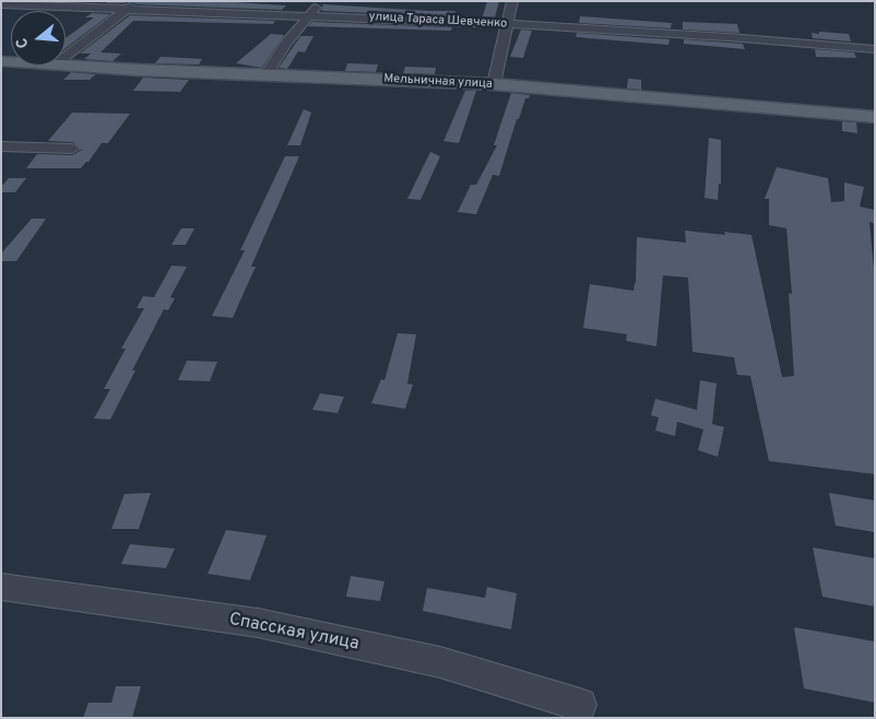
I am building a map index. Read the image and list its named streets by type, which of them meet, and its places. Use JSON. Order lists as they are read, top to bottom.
{
  "streets": {
    "main road": ["Мельничная улица"],
    "street": ["улица Тараса Шевченко", "Спасская улица"]
  },
  "north": "left"
}
